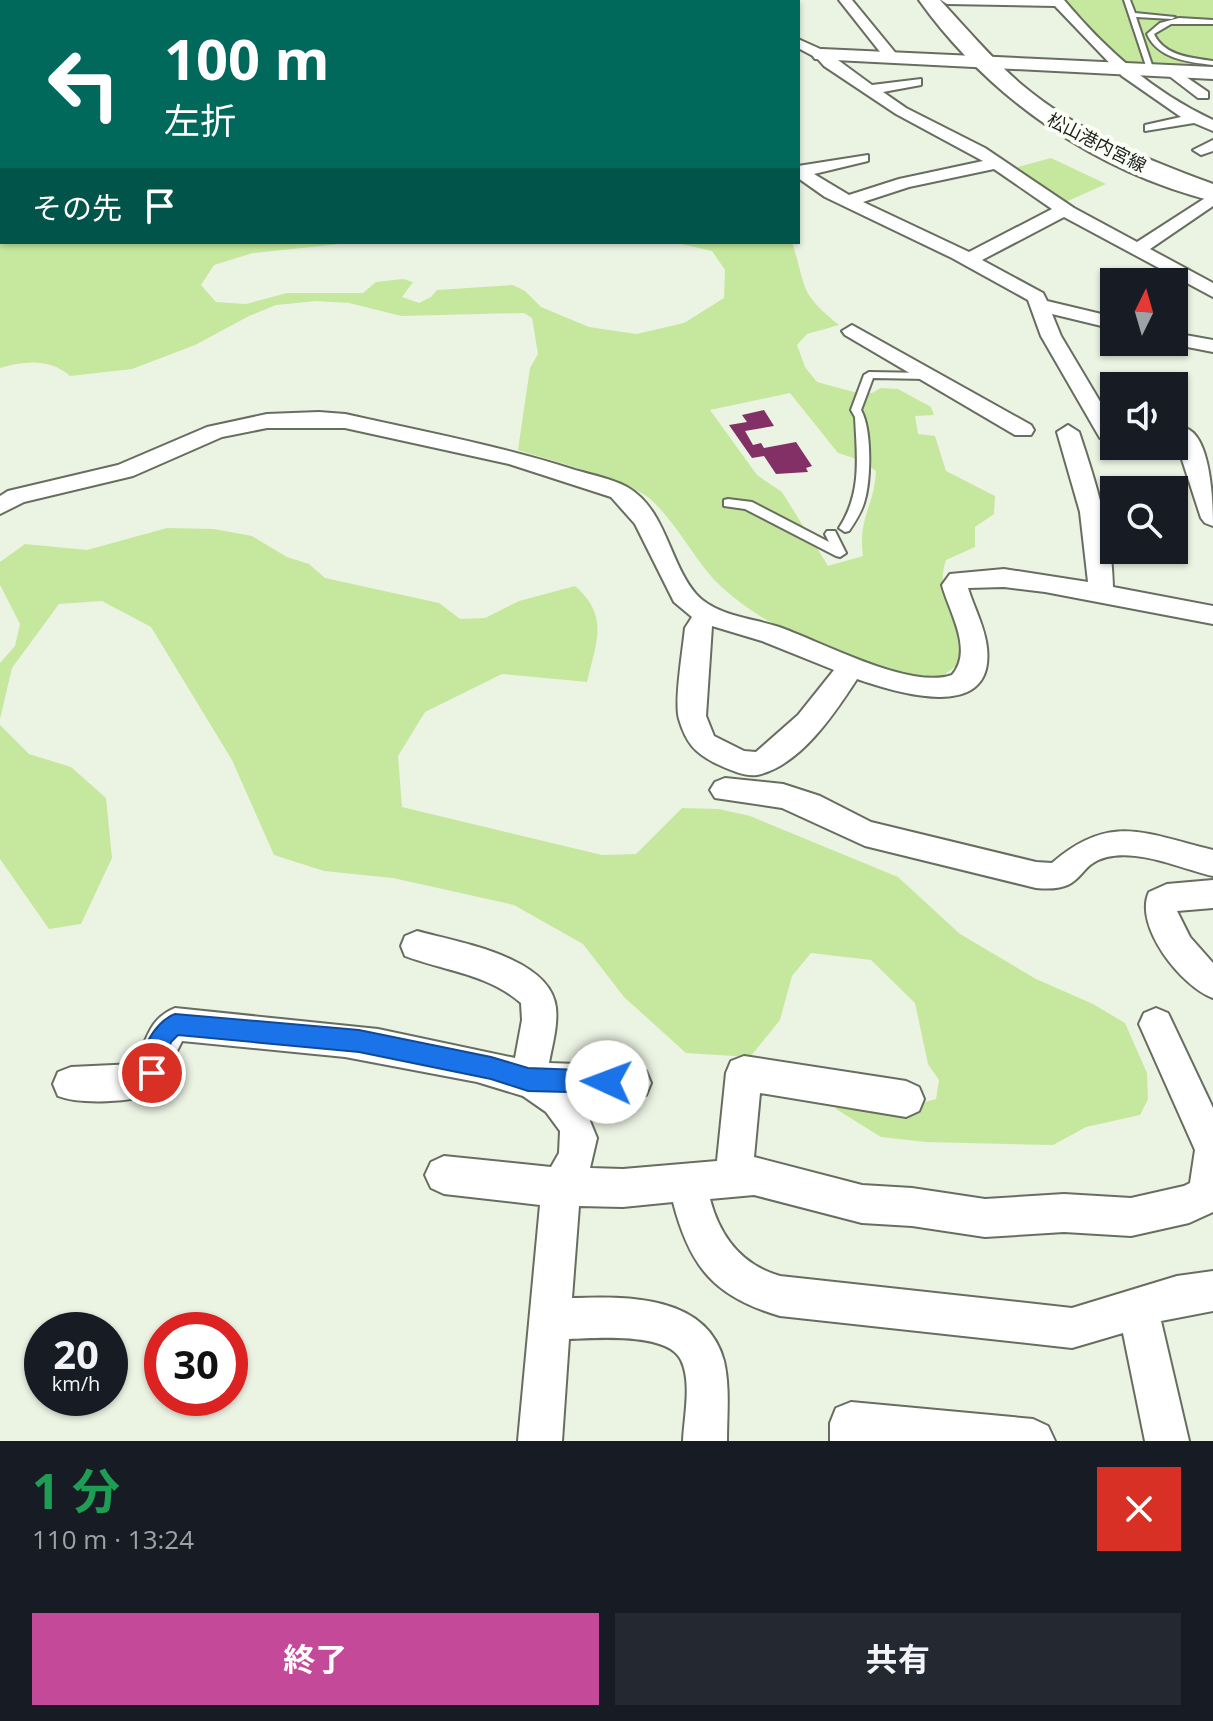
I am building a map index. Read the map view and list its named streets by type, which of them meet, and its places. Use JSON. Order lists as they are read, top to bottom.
{
  "streets": {
    "main road": ["松山港内宮線"]
  },
  "north": "top",
  "page": {
    "turn": ["100 m", "左折"],
    "then": "その先",
    "speed": "20 km/h",
    "limit": "30",
    "heading": ["1 分", "110 m · 13:24"],
    "buttons": ["終了", "共有"]
  }
}
